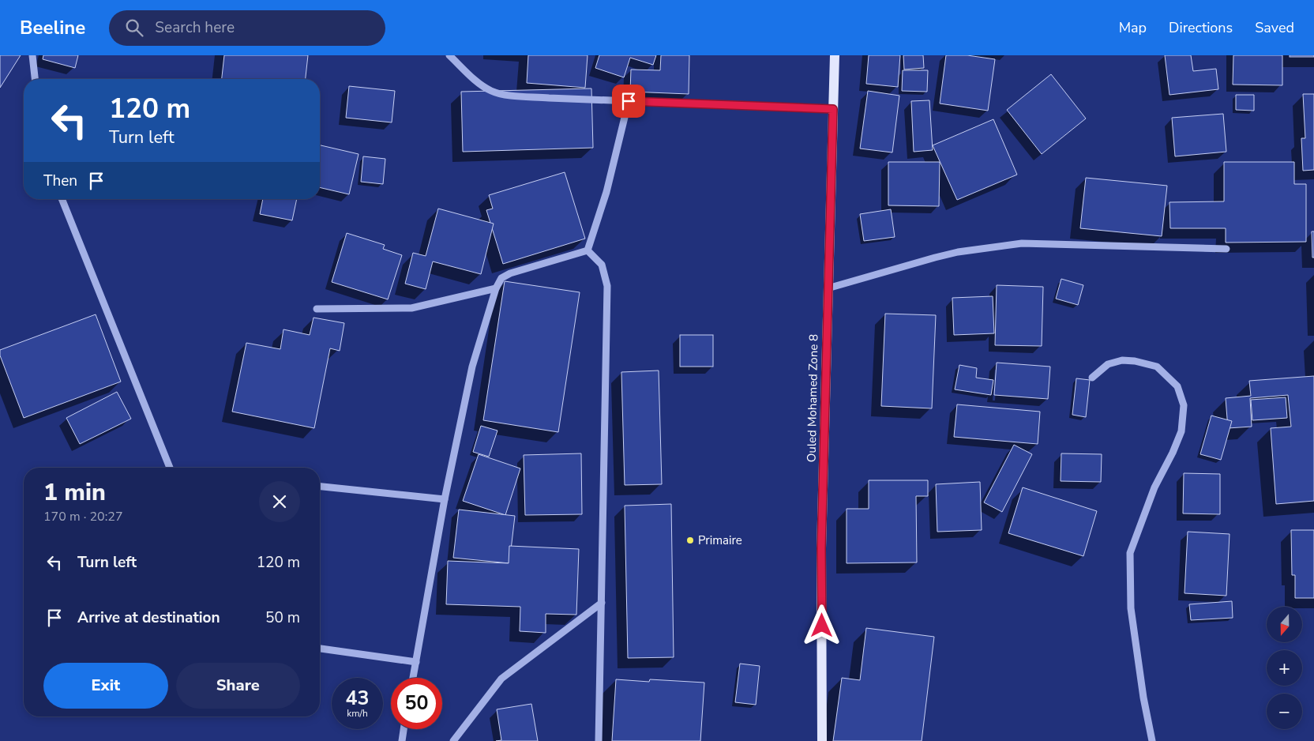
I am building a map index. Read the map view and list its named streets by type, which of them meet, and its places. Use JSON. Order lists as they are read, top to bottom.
{
  "streets": {
    "main road": ["Ouled Mohamed Zone 8"]
  },
  "places": ["Primaire"],
  "north": "bottom",
  "page": {
    "header": "Beeline",
    "search": "Search here",
    "nav": ["Map", "Directions", "Saved"],
    "turn": ["120 m", "Turn left"],
    "then": "Then",
    "heading": ["1 min", "170 m · 20:27"],
    "list": [
      {
        "name": "Turn left",
        "value": "120 m"
      },
      {
        "name": "Arrive at destination",
        "value": "50 m"
      }
    ],
    "map_buttons": ["+", "−"],
    "buttons": ["Exit", "Share"],
    "speed": "43 km/h",
    "limit": "50"
  }
}
